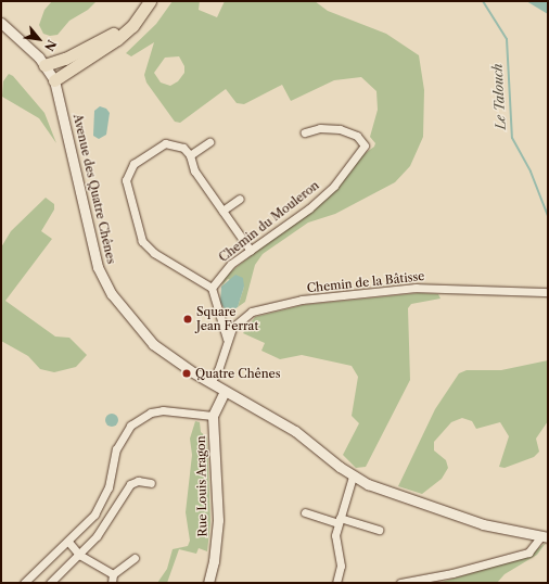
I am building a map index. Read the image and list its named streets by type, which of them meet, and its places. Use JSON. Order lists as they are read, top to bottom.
{
  "streets": {
    "street": [
      "Avenue des Quatre Chênes",
      "Chemin du Mouleron",
      "Chemin de la Bâtisse",
      "Rue Louis Aragon"
    ]
  },
  "water": ["Le Talouch"],
  "places": ["Square Jean Ferrat", "Quatre Chênes"],
  "north": "bottom right"
}
